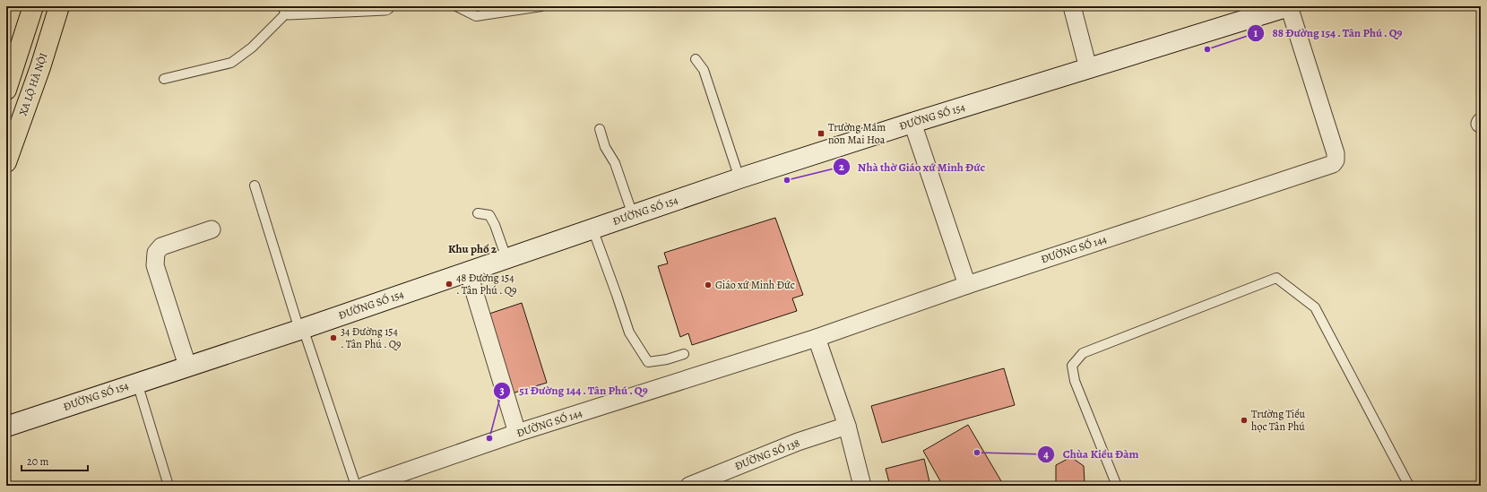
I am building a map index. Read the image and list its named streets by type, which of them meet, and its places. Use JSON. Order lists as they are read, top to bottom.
{
  "streets": {
    "highway": ["XA LỘ HÀ NỘI"],
    "street": ["ĐƯỜNG SỐ 154", "ĐƯỜNG SỐ 144", "ĐƯỜNG SỐ 138"]
  },
  "crossings": [
    ["ĐƯỜNG SỐ 154", "ĐƯỜNG SỐ 144"]
  ],
  "districts": ["Khu phố 2"],
  "places": {
    "other": [
      "88 Đường 154 . Tân Phú . Q9",
      "Nhà thờ Giáo xứ Minh Đức",
      "48 Đường 154 . Tân Phú . Q9",
      "Giáo xứ Minh Đức",
      "34 Đường 154 . Tân Phú . Q9",
      "Trường Tiểu học Tân Phú",
      "51 Đường 144 . Tân Phú . Q9",
      "Chùa Kiều Đàm"
    ],
    "transit": ["Trường Mầm non Mai Hoa"]
  },
  "scale_bar": "20 m"
}
